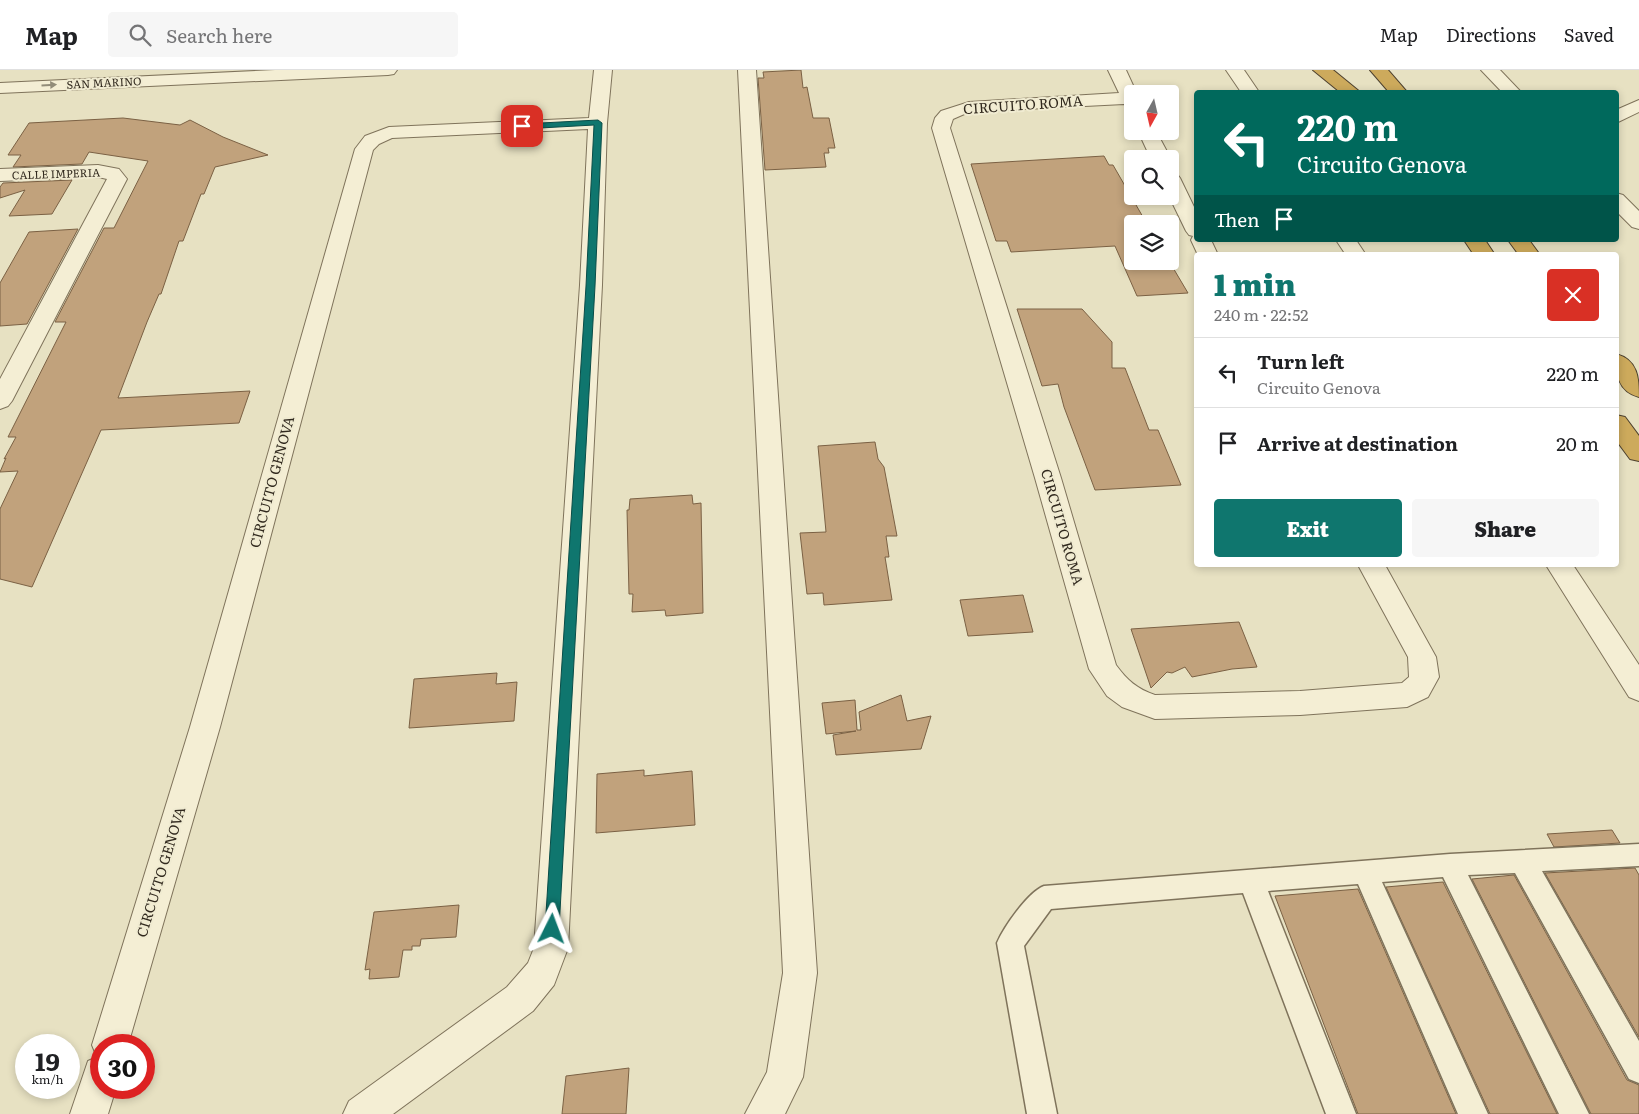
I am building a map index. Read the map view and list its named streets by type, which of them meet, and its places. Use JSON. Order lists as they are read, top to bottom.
{
  "streets": {
    "street": [
      "SAN MARINO",
      "CIRCUITO ROMA",
      "CALLE IMPERIA",
      "CIRCUITO GENOVA"
    ]
  },
  "one_way": ["SAN MARINO"],
  "north": "bottom",
  "page": {
    "header": "Map",
    "search": "Search here",
    "nav": ["Map", "Directions", "Saved"],
    "turn": ["220 m", "Circuito Genova"],
    "then": "Then",
    "heading": ["1 min", "240 m · 22:52"],
    "list": [
      {
        "name": "Turn left",
        "note": "Circuito Genova",
        "value": "220 m"
      },
      {
        "name": "Arrive at destination",
        "value": "20 m"
      }
    ],
    "buttons": ["Exit", "Share"],
    "speed": "19 km/h",
    "limit": "30"
  }
}
